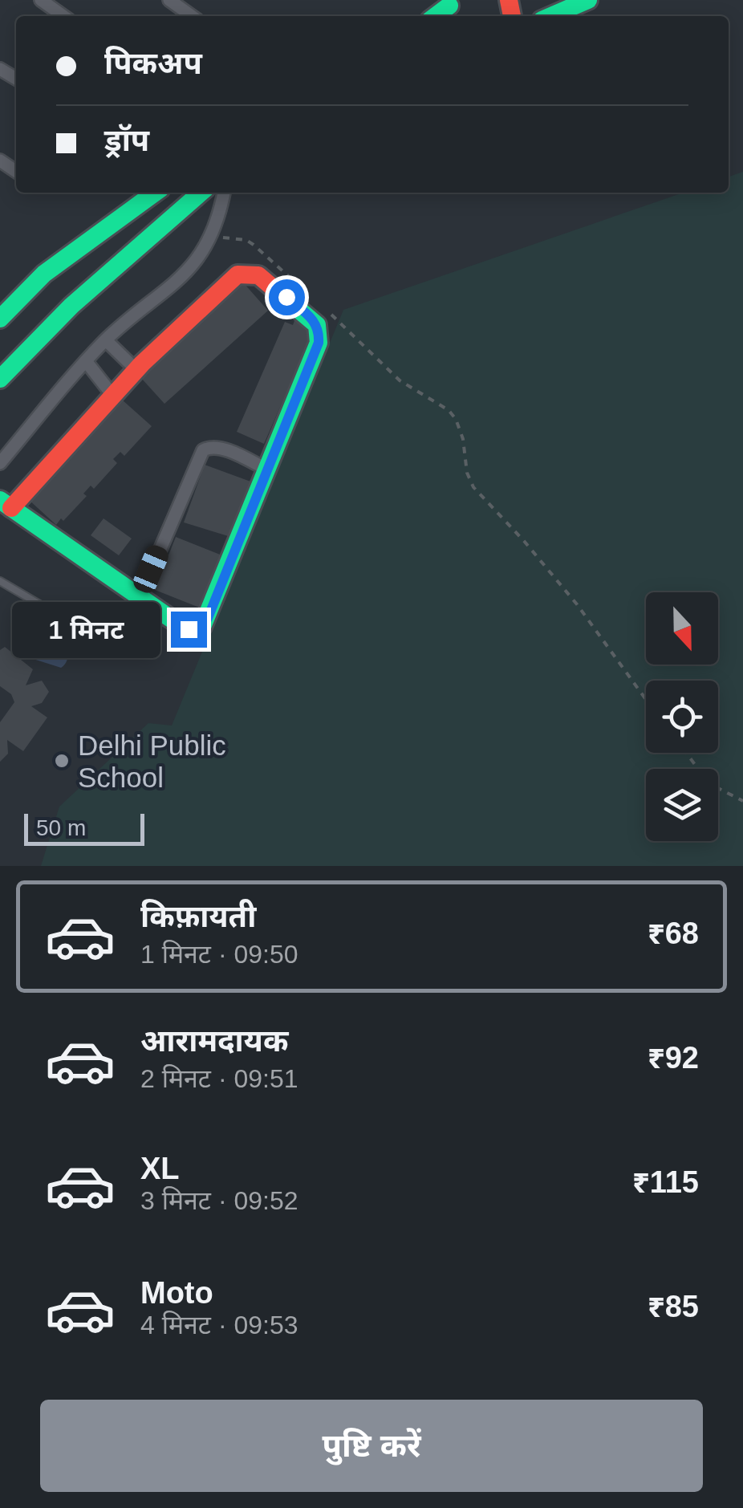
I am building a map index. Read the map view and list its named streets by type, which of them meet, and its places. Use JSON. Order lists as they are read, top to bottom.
{
  "places": ["Delhi Public School"],
  "scale_bar": "50 m",
  "north": "bottom",
  "page": {
    "banner": ["पिकअप", "ड्रॉप"],
    "bubble": "1 मिनट",
    "scale": "50 m",
    "list": [
      {
        "name": "किफ़ायती",
        "note": "1 मिनट · 09:50",
        "value": "₹68"
      },
      {
        "name": "आरामदायक",
        "note": "2 मिनट · 09:51",
        "value": "₹92"
      },
      {
        "name": "XL",
        "note": "3 मिनट · 09:52",
        "value": "₹115"
      },
      {
        "name": "Moto",
        "note": "4 मिनट · 09:53",
        "value": "₹85"
      }
    ],
    "buttons": "पुष्टि करें"
  }
}
